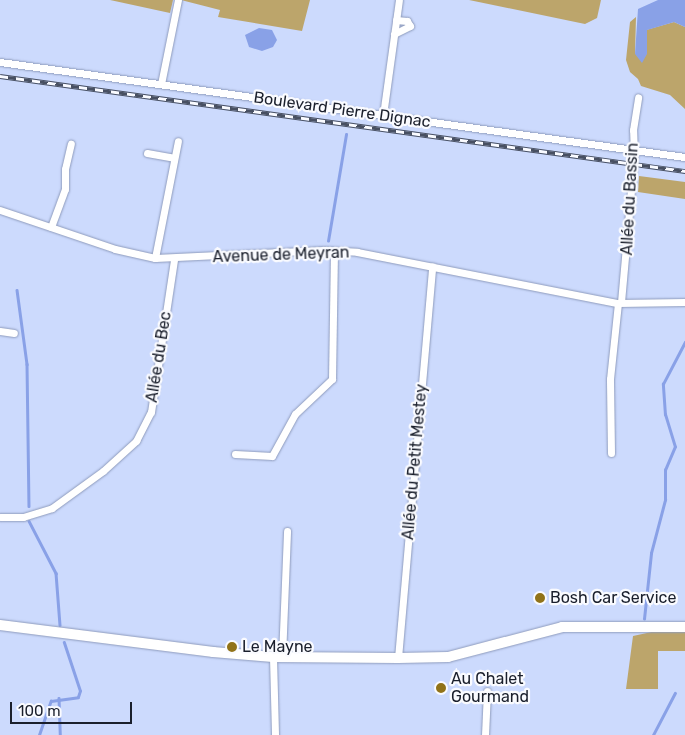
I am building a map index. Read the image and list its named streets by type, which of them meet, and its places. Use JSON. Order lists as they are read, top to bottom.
{
  "streets": {
    "street": [
      "Boulevard Pierre Dignac",
      "Allée du Bassin",
      "Avenue de Meyran",
      "Allée du Bec",
      "Allée du Petit Mestey"
    ]
  },
  "crossings": [
    ["Boulevard Pierre Dignac", "Allée du Bassin"],
    ["Allée du Bassin", "Avenue de Meyran"],
    ["Avenue de Meyran", "Allée du Bec"],
    ["Avenue de Meyran", "Allée du Petit Mestey"]
  ],
  "places": ["Bosh Car Service", "Le Mayne", "Au Chalet Gourmand"],
  "scale_bar": "100 m"
}
